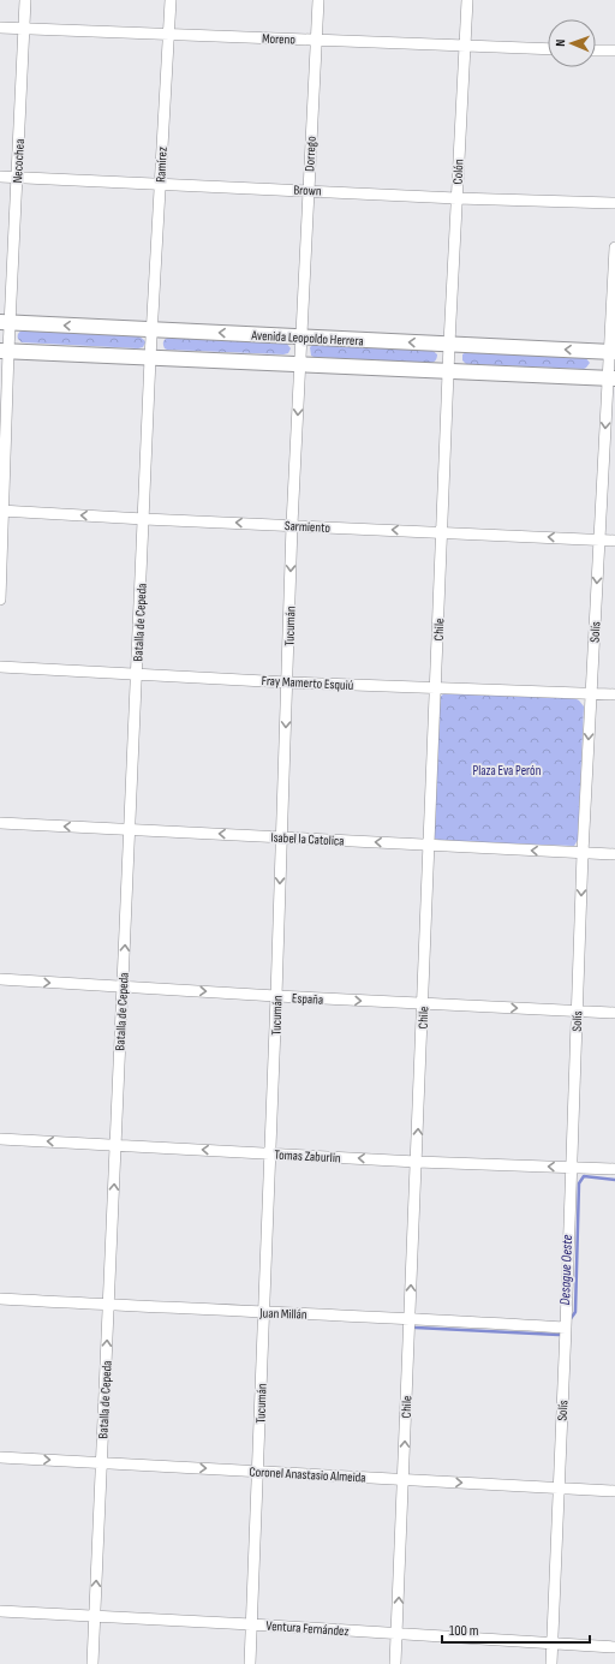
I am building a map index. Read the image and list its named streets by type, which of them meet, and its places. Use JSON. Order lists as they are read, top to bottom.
{
  "streets": {
    "street": [
      "Moreno",
      "Dorrego",
      "Necochea",
      "Ramírez",
      "Colón",
      "Brown",
      "Avenida Leopoldo Herrera",
      "Sarmiento",
      "Batalla de Cepeda",
      "Tucumán",
      "Chile",
      "Solís",
      "Fray Mamerto Esquiú",
      "Isabel la Catolica",
      "España",
      "Tomas Zaburlin",
      "Juan Millán",
      "Coronel Anastasio Almeida",
      "Ventura Fernández"
    ]
  },
  "crossings": [
    ["Moreno", "Dorrego"],
    ["Moreno", "Necochea"],
    ["Moreno", "Ramírez"],
    ["Moreno", "Colón"],
    ["Dorrego", "Brown"],
    ["Dorrego", "Avenida Leopoldo Herrera"],
    ["Dorrego", "Tucumán"],
    ["Necochea", "Brown"],
    ["Necochea", "Avenida Leopoldo Herrera"],
    ["Necochea", "Sarmiento"],
    ["Ramírez", "Brown"],
    ["Ramírez", "Avenida Leopoldo Herrera"],
    ["Ramírez", "Batalla de Cepeda"],
    ["Colón", "Brown"],
    ["Colón", "Avenida Leopoldo Herrera"],
    ["Colón", "Chile"],
    ["Avenida Leopoldo Herrera", "Batalla de Cepeda"],
    ["Avenida Leopoldo Herrera", "Tucumán"],
    ["Avenida Leopoldo Herrera", "Chile"],
    ["Avenida Leopoldo Herrera", "Solís"],
    ["Sarmiento", "Batalla de Cepeda"],
    ["Sarmiento", "Tucumán"],
    ["Sarmiento", "Chile"],
    ["Sarmiento", "Solís"],
    ["Batalla de Cepeda", "Fray Mamerto Esquiú"],
    ["Batalla de Cepeda", "Isabel la Catolica"],
    ["Batalla de Cepeda", "España"],
    ["Batalla de Cepeda", "Tomas Zaburlin"],
    ["Batalla de Cepeda", "Juan Millán"],
    ["Batalla de Cepeda", "Coronel Anastasio Almeida"],
    ["Batalla de Cepeda", "Ventura Fernández"],
    ["Tucumán", "Fray Mamerto Esquiú"],
    ["Tucumán", "Isabel la Catolica"],
    ["Tucumán", "España"],
    ["Tucumán", "Tomas Zaburlin"],
    ["Tucumán", "Juan Millán"],
    ["Tucumán", "Coronel Anastasio Almeida"],
    ["Tucumán", "Ventura Fernández"],
    ["Chile", "Fray Mamerto Esquiú"],
    ["Chile", "Isabel la Catolica"],
    ["Chile", "España"],
    ["Chile", "Tomas Zaburlin"],
    ["Chile", "Juan Millán"],
    ["Chile", "Coronel Anastasio Almeida"],
    ["Chile", "Ventura Fernández"],
    ["Solís", "Fray Mamerto Esquiú"],
    ["Solís", "Isabel la Catolica"],
    ["Solís", "España"],
    ["Solís", "Tomas Zaburlin"],
    ["Solís", "Juan Millán"],
    ["Solís", "Coronel Anastasio Almeida"],
    ["Solís", "Ventura Fernández"]
  ],
  "one_way": [
    "Sarmiento",
    "Batalla de Cepeda",
    "Tucumán",
    "Chile",
    "Solís",
    "Isabel la Catolica",
    "España",
    "Tomas Zaburlin",
    "Coronel Anastasio Almeida"
  ],
  "water": ["Desague Oeste"],
  "parks": ["Plaza Eva Perón"],
  "scale_bar": "100 m",
  "north": "left"
}
